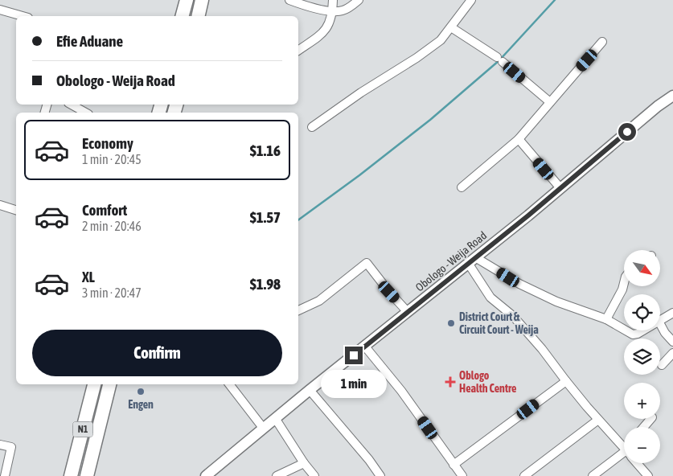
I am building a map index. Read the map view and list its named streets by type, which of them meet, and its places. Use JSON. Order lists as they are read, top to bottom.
{
  "streets": {
    "highway": ["N1"],
    "street": ["Obologo - Weija Road"]
  },
  "places": {
    "other": ["District Court & Circuit Court - Weija", "Engen"],
    "health": ["Oblogo Health Centre"]
  },
  "north": "bottom right",
  "page": {
    "banner": ["Efie Aduane", "Obologo - Weija Road"],
    "list": [
      {
        "name": "Economy",
        "note": "1 min · 20:45",
        "value": "$1.16"
      },
      {
        "name": "Comfort",
        "note": "2 min · 20:46",
        "value": "$1.57"
      },
      {
        "name": "XL",
        "note": "3 min · 20:47",
        "value": "$1.98"
      }
    ],
    "map_buttons": ["+", "−"],
    "buttons": "Confirm",
    "bubble": "1 min"
  }
}
